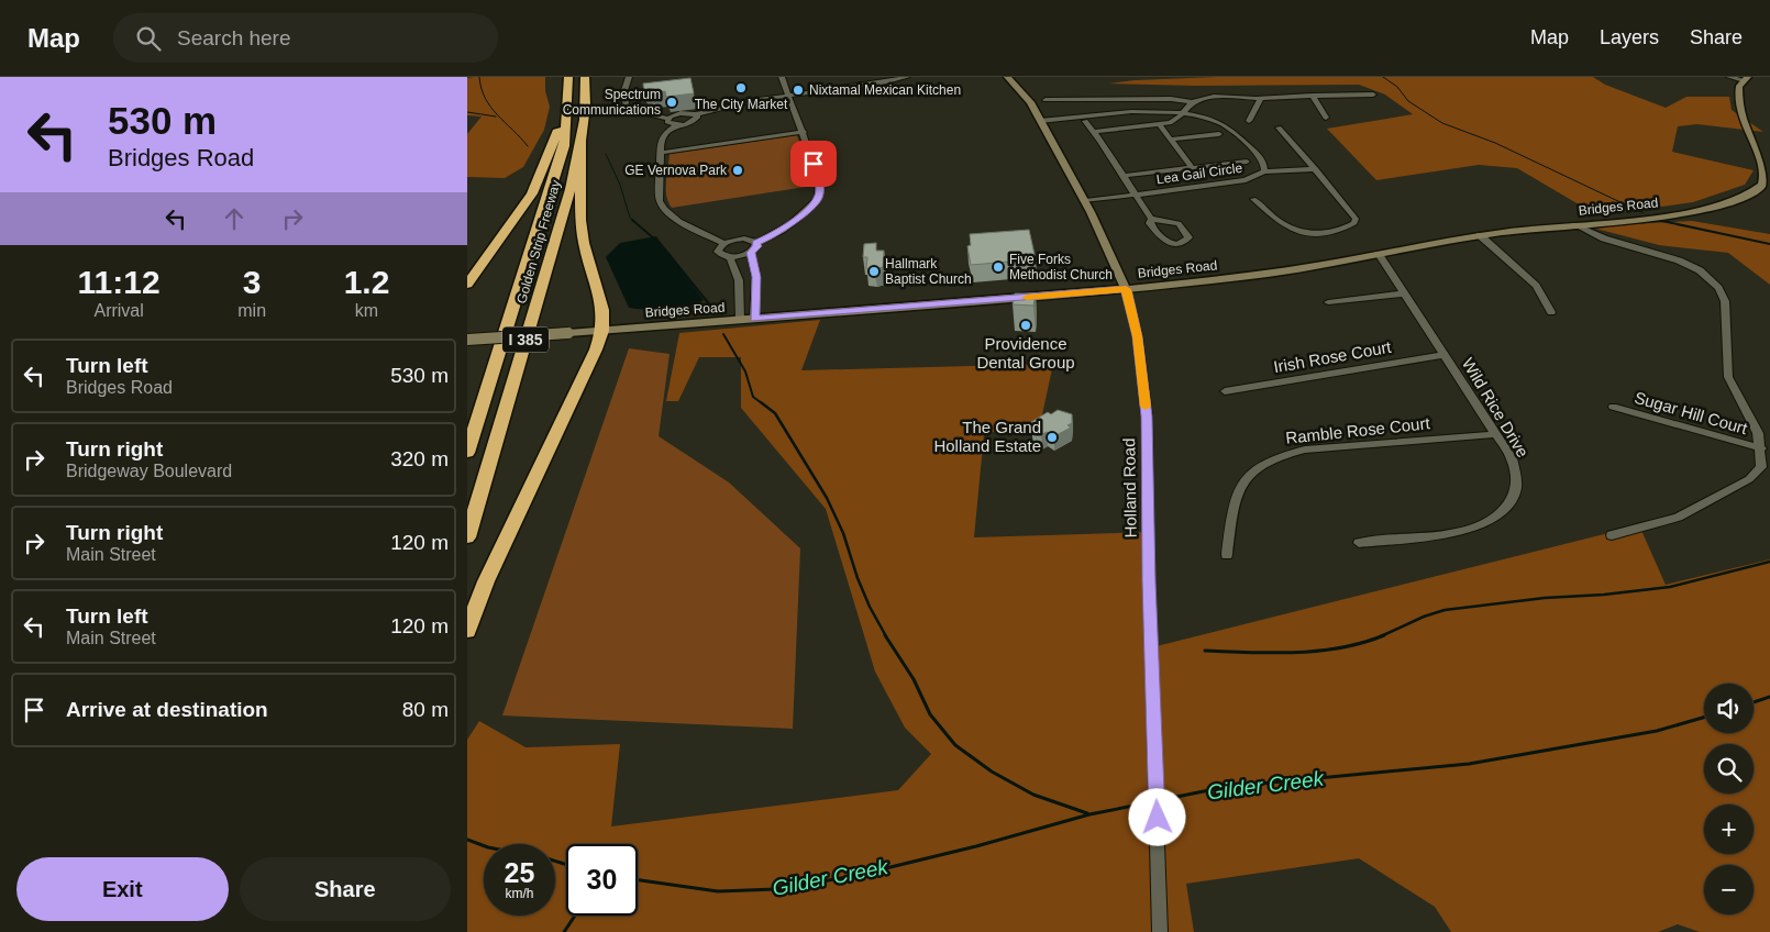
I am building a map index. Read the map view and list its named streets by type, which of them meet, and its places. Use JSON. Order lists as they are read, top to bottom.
{
  "streets": {
    "highway": ["Golden Strip Freeway", "I 385"],
    "main road": ["Bridges Road", "Holland Road"],
    "street": [
      "Lea Gail Circle",
      "Irish Rose Court",
      "Wild Rice Drive",
      "Sugar Hill Court",
      "Ramble Rose Court"
    ]
  },
  "crossings": [
    ["Lea Gail Circle", "Holland Road"],
    ["Bridges Road", "Wild Rice Drive"],
    ["Bridges Road", "Holland Road"],
    ["Irish Rose Court", "Wild Rice Drive"],
    ["Wild Rice Drive", "Ramble Rose Court"]
  ],
  "water": ["Gilder Creek"],
  "places": [
    "The City Market",
    "Nixtamal Mexican Kitchen",
    "Spectrum Communications",
    "GE Vernova Park",
    "Five Forks Methodist Church",
    "Hallmark Baptist Church",
    "Providence Dental Group",
    "The Grand Holland Estate"
  ],
  "page": {
    "header": "Map",
    "search": "Search here",
    "nav": ["Map", "Layers", "Share"],
    "turn": ["530 m", "Bridges Road"],
    "eta": [
      "11:12",
      "Arrival",
      "3",
      "min",
      "1.2",
      "km"
    ],
    "list": [
      {
        "name": "Turn left",
        "note": "Bridges Road",
        "value": "530 m"
      },
      {
        "name": "Turn right",
        "note": "Bridgeway Boulevard",
        "value": "320 m"
      },
      {
        "name": "Turn right",
        "note": "Main Street",
        "value": "120 m"
      },
      {
        "name": "Turn left",
        "note": "Main Street",
        "value": "120 m"
      },
      {
        "name": "Arrive at destination",
        "value": "80 m"
      }
    ],
    "map_buttons": ["+", "−"],
    "speed": "25 km/h",
    "limit": "30",
    "buttons": ["Exit", "Share"]
  }
}
